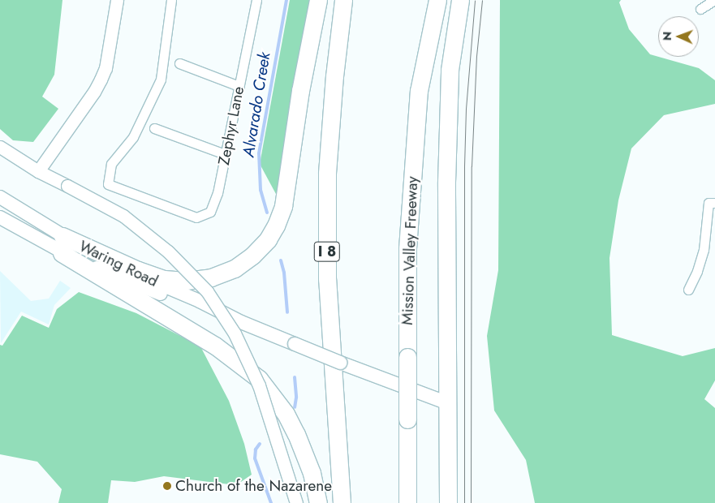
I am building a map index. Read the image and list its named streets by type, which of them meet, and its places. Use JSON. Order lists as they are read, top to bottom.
{
  "streets": {
    "highway": ["Mission Valley Freeway", "I 8"],
    "main road": ["Waring Road"],
    "street": ["Zephyr Lane"]
  },
  "water": ["Alvarado Creek"],
  "places": ["Church of the Nazarene"],
  "north": "left"
}
